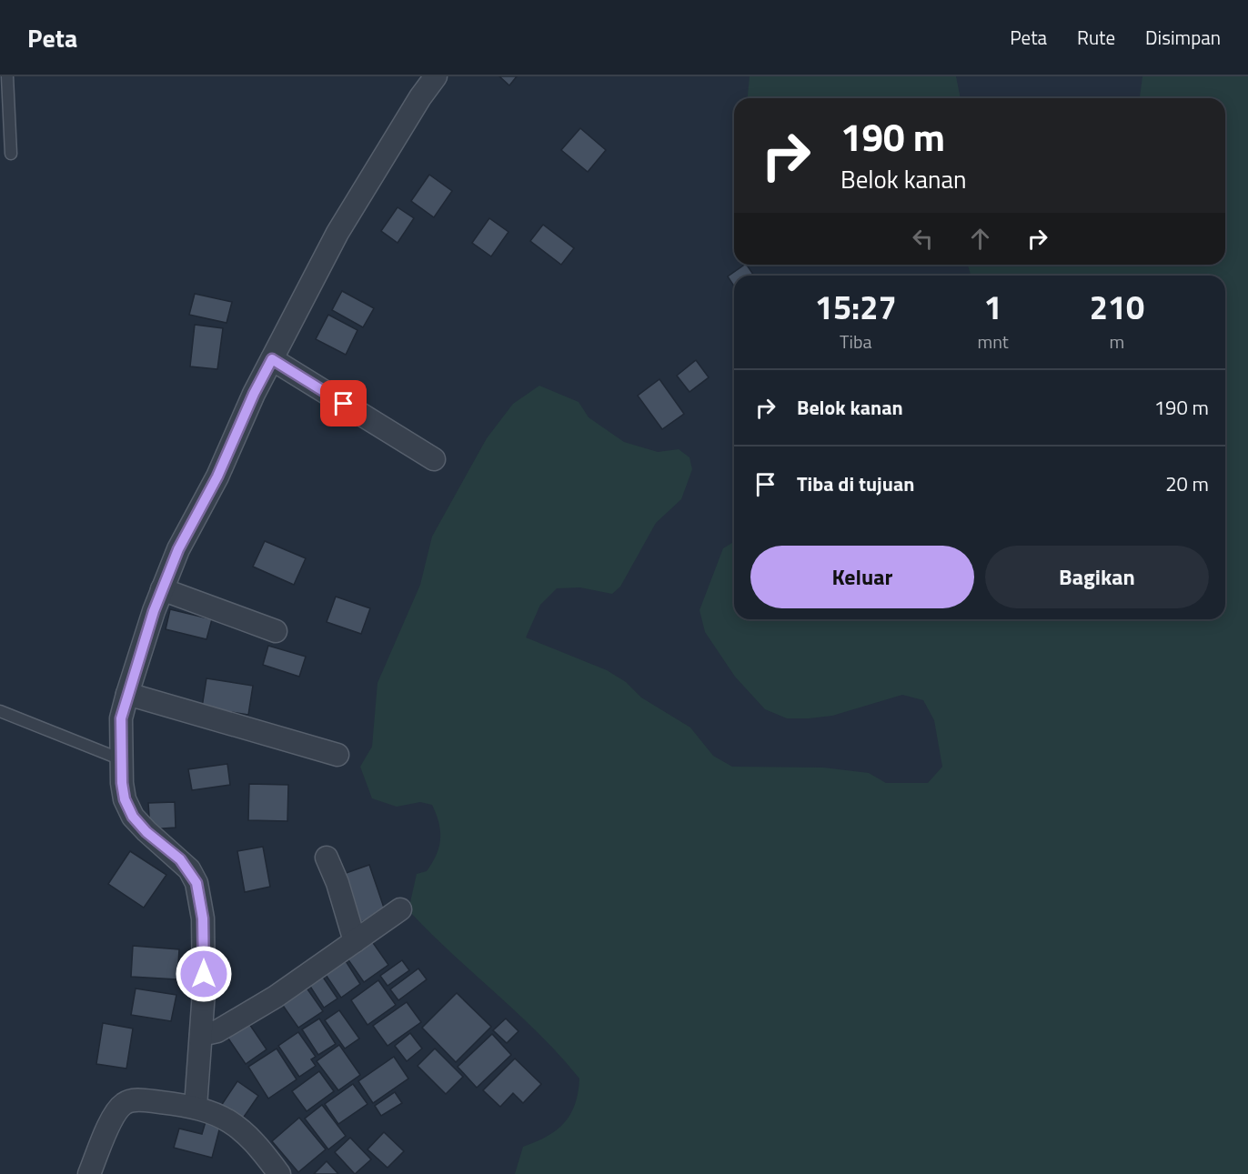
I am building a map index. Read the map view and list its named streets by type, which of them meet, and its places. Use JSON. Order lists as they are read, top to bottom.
{
  "page": {
    "header": "Peta",
    "nav": ["Peta", "Rute", "Disimpan"],
    "turn": ["190 m", "Belok kanan"],
    "eta": [
      "15:27",
      "Tiba",
      "1",
      "mnt",
      "210",
      "m"
    ],
    "list": [
      {
        "name": "Belok kanan",
        "value": "190 m"
      },
      {
        "name": "Tiba di tujuan",
        "value": "20 m"
      }
    ],
    "buttons": ["Keluar", "Bagikan"]
  }
}
